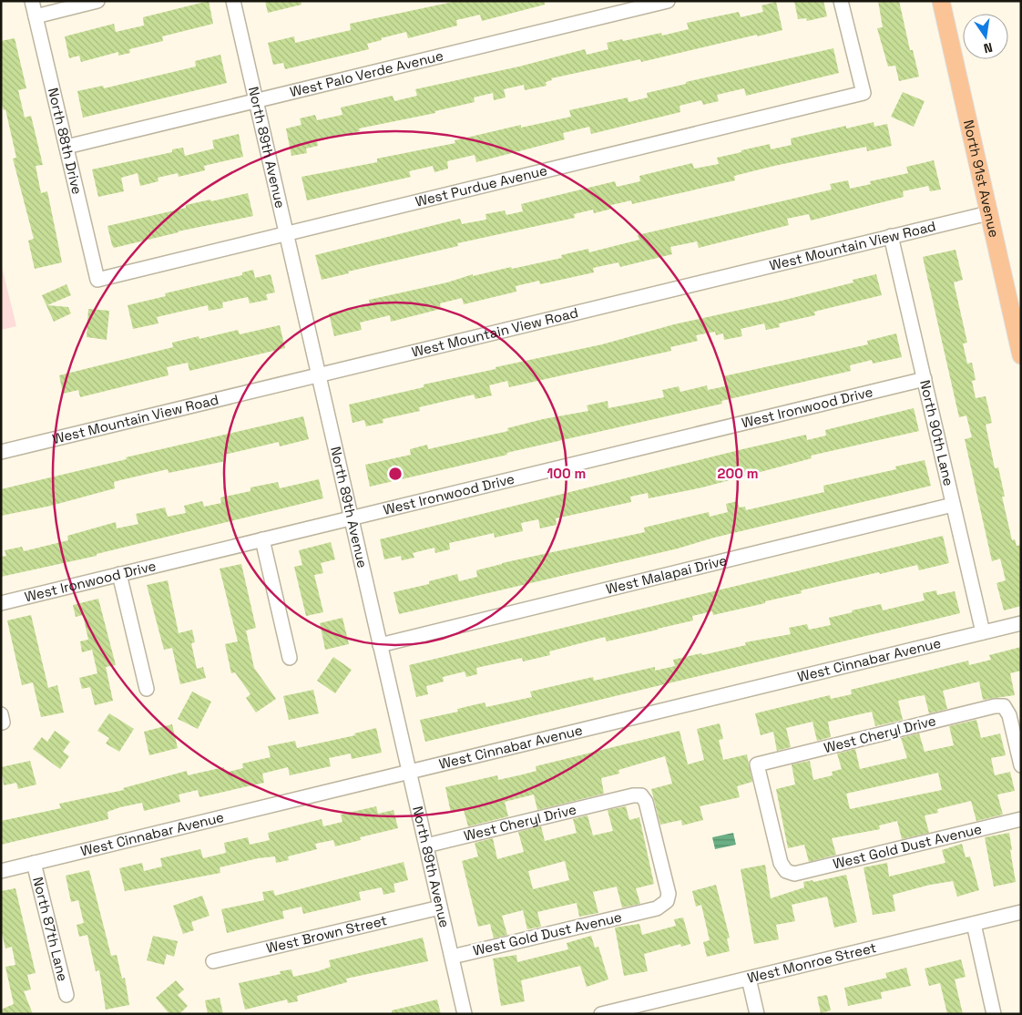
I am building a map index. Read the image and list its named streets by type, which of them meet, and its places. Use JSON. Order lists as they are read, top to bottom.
{
  "streets": {
    "main road": ["North 91st Avenue"],
    "street": [
      "West Palo Verde Avenue",
      "North 88th Drive",
      "North 89th Avenue",
      "West Purdue Avenue",
      "West Mountain View Road",
      "West Ironwood Drive",
      "North 90th Lane",
      "West Malapai Drive",
      "West Cinnabar Avenue",
      "West Cheryl Drive",
      "West Gold Dust Avenue",
      "North 87th Lane",
      "West Brown Street",
      "West Monroe Street"
    ]
  },
  "crossings": [
    ["West Palo Verde Avenue", "North 88th Drive"],
    ["West Palo Verde Avenue", "North 89th Avenue"],
    ["North 88th Drive", "West Purdue Avenue"],
    ["North 89th Avenue", "West Purdue Avenue"],
    ["North 89th Avenue", "West Mountain View Road"],
    ["North 89th Avenue", "West Ironwood Drive"],
    ["North 89th Avenue", "West Malapai Drive"],
    ["North 89th Avenue", "West Cinnabar Avenue"],
    ["North 89th Avenue", "West Cheryl Drive"],
    ["North 89th Avenue", "West Gold Dust Avenue"],
    ["North 89th Avenue", "West Brown Street"],
    ["North 91st Avenue", "West Mountain View Road"],
    ["West Mountain View Road", "North 90th Lane"],
    ["West Ironwood Drive", "North 90th Lane"],
    ["North 90th Lane", "West Malapai Drive"],
    ["North 90th Lane", "West Cinnabar Avenue"],
    ["West Cinnabar Avenue", "North 87th Lane"],
    ["West Cheryl Drive", "West Gold Dust Avenue"]
  ],
  "north": "bottom",
  "rings": ["100 m", "200 m"]
}
